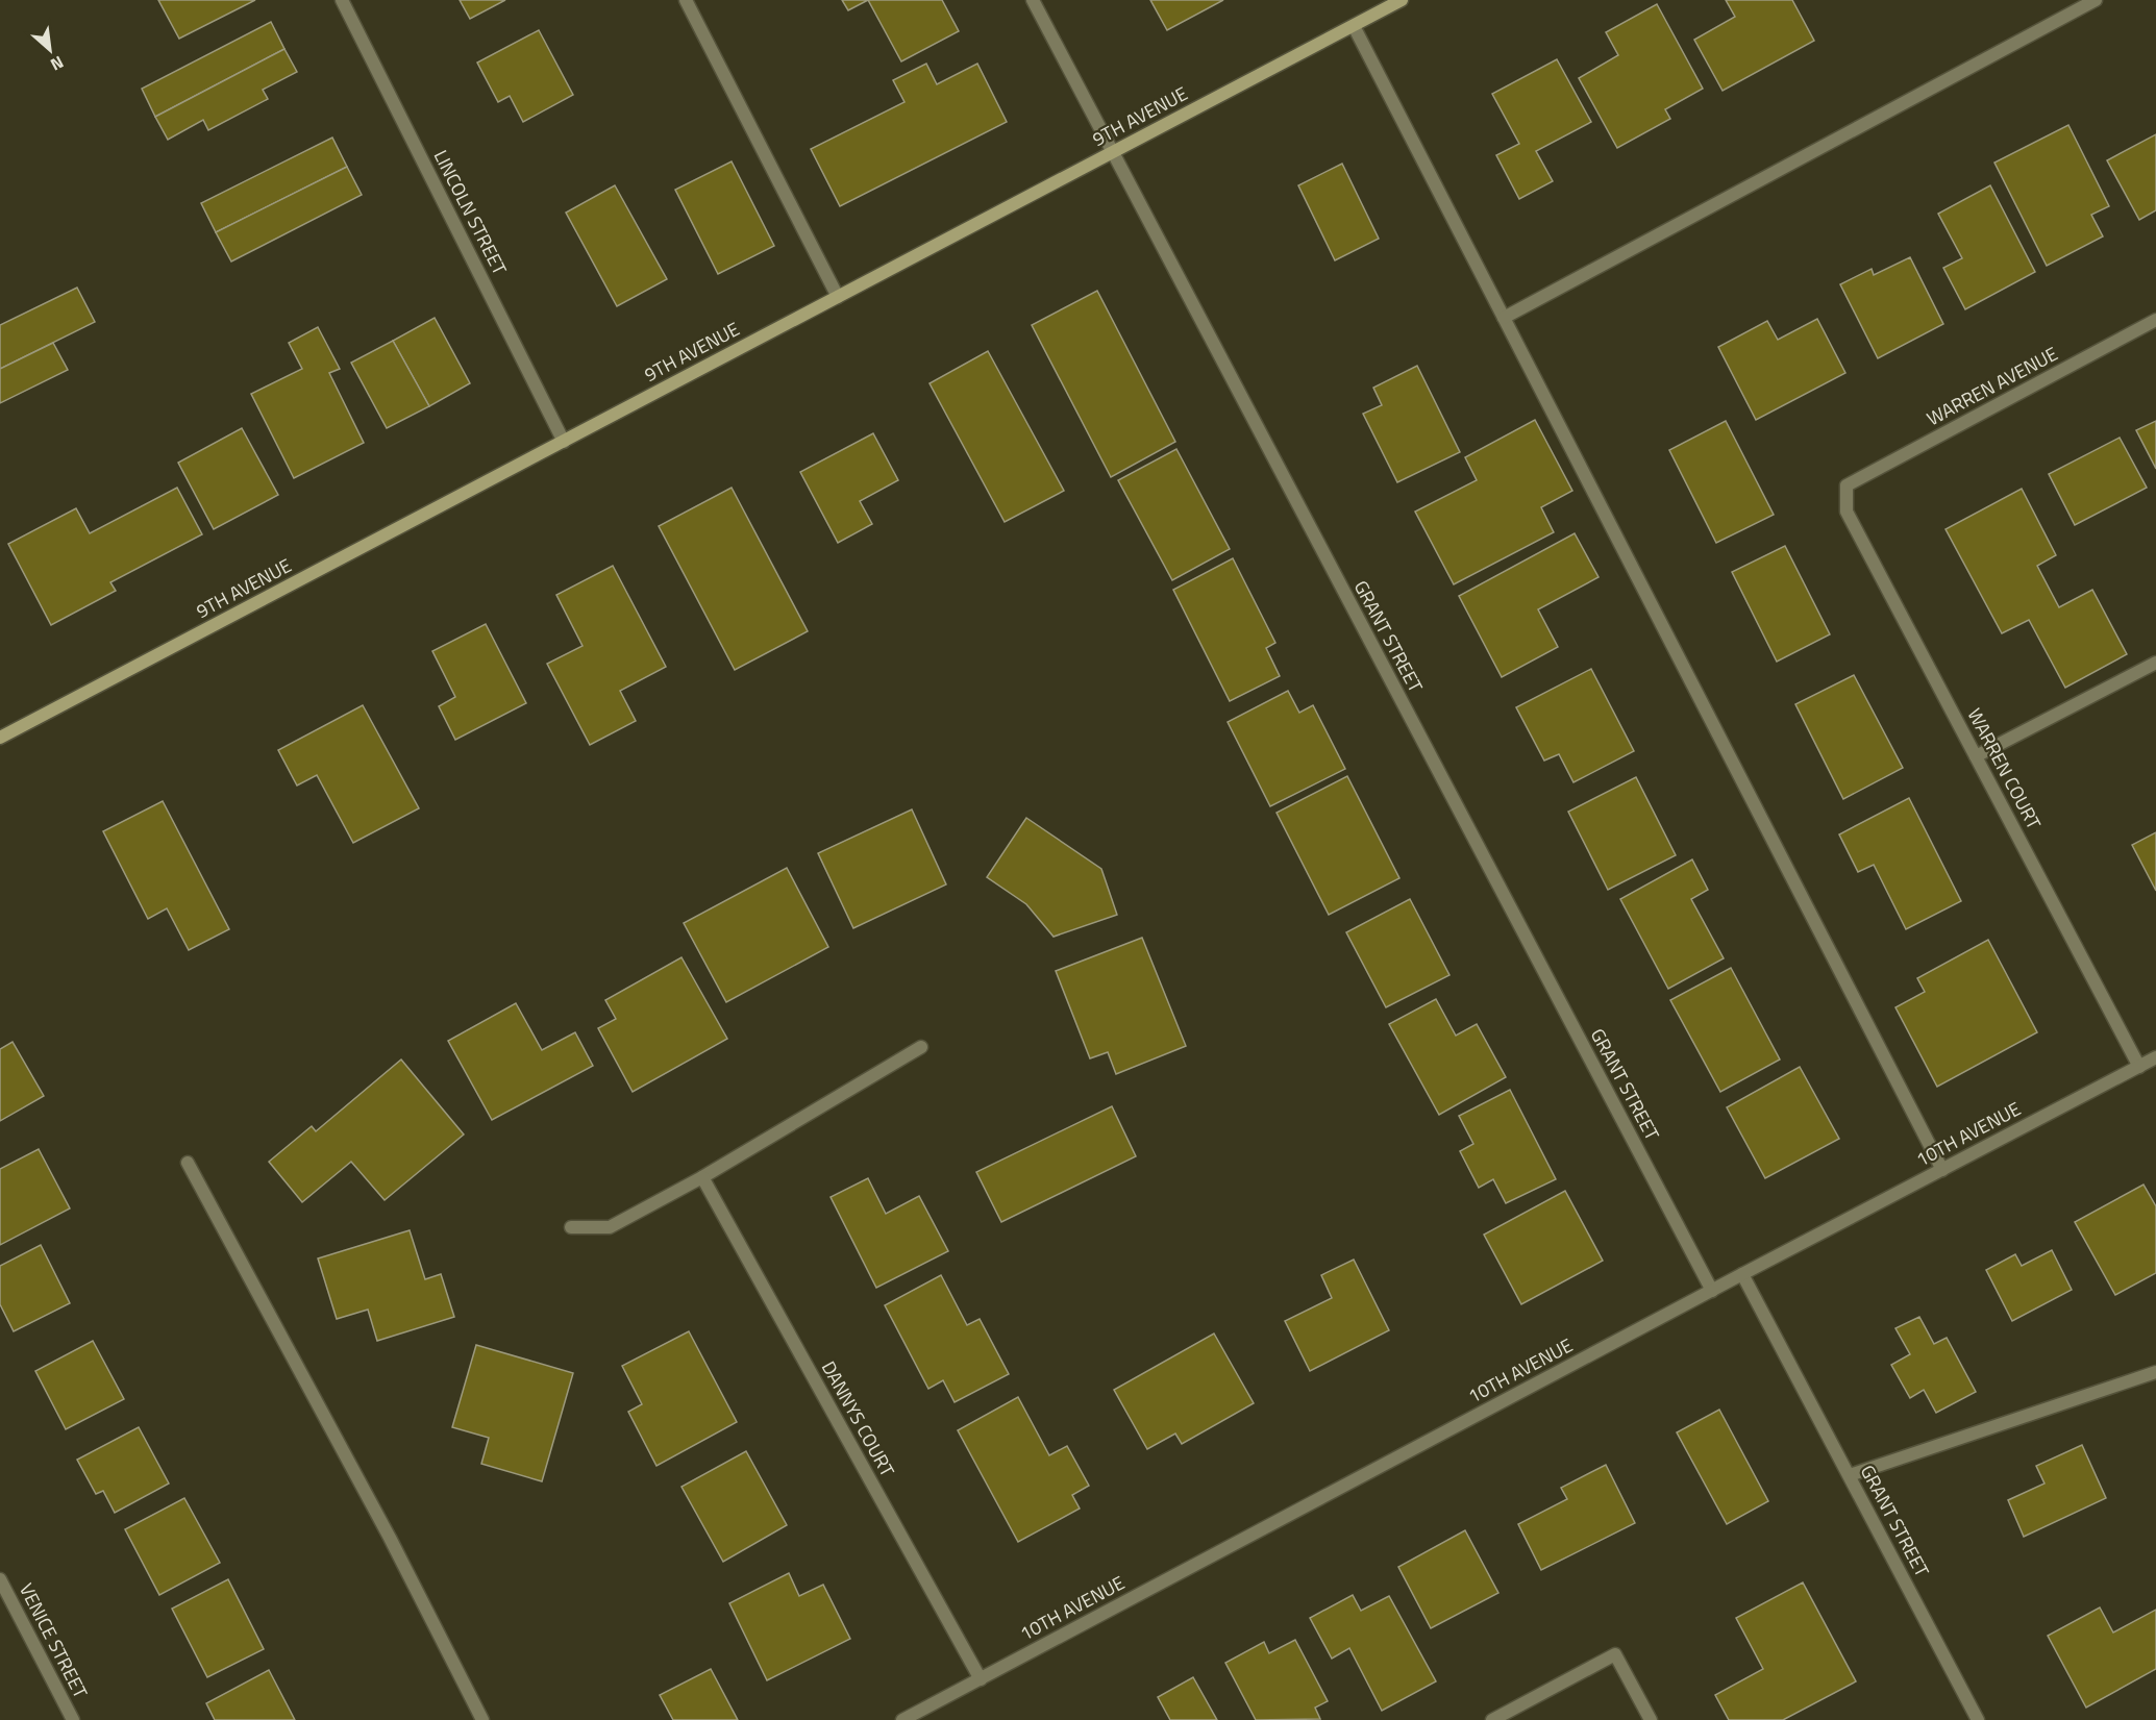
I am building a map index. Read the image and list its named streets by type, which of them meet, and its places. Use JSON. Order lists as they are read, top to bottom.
{
  "streets": {
    "main road": ["9TH AVENUE"],
    "street": [
      "LINCOLN STREET",
      "WARREN AVENUE",
      "GRANT STREET",
      "WARREN COURT",
      "10TH AVENUE",
      "DANNYS COURT",
      "VENICE STREET"
    ]
  },
  "crossings": [
    ["9TH AVENUE", "LINCOLN STREET"],
    ["9TH AVENUE", "GRANT STREET"],
    ["WARREN AVENUE", "WARREN COURT"],
    ["GRANT STREET", "10TH AVENUE"],
    ["WARREN COURT", "10TH AVENUE"],
    ["10TH AVENUE", "DANNYS COURT"]
  ],
  "north": "bottom right"
}
